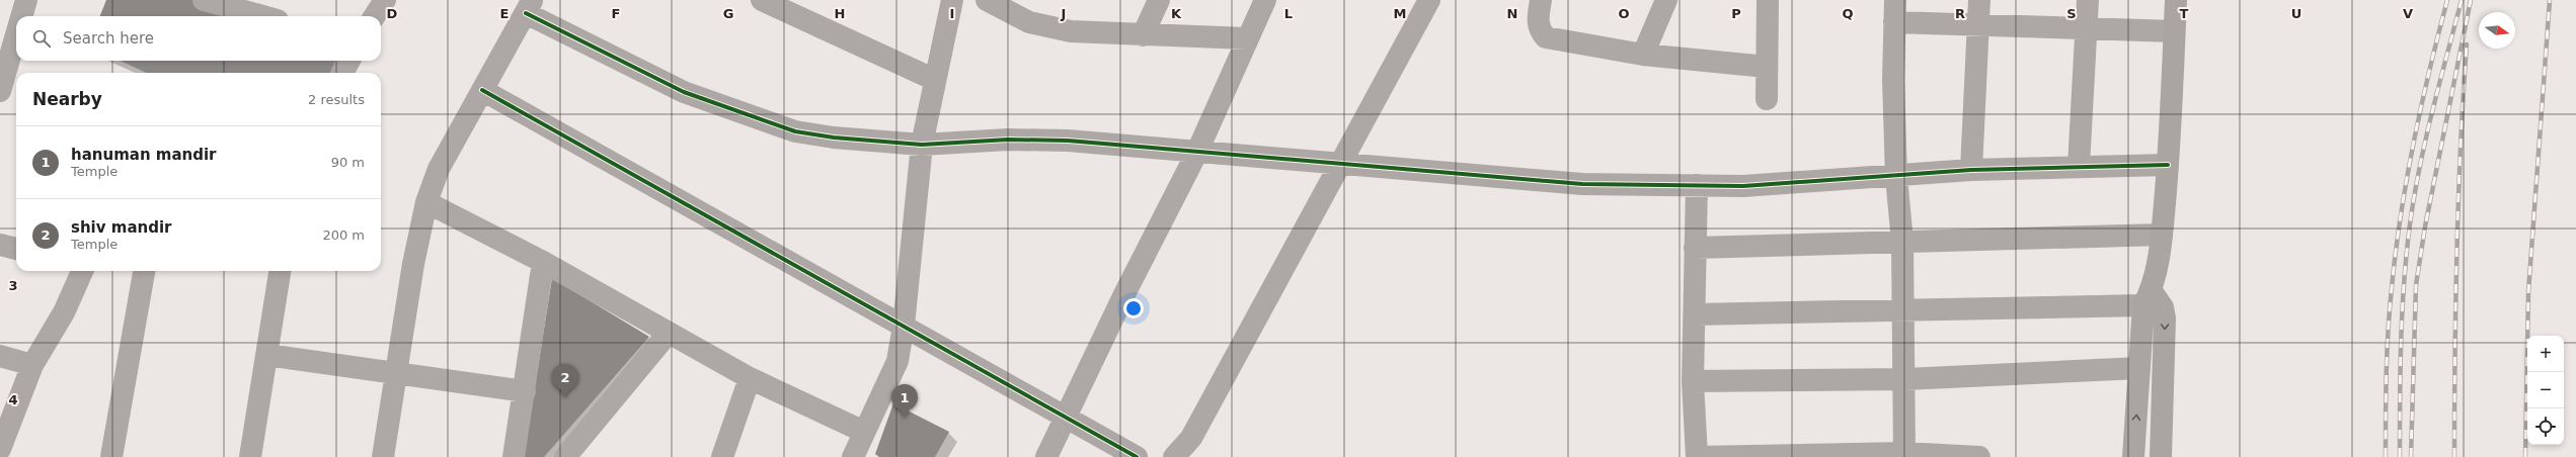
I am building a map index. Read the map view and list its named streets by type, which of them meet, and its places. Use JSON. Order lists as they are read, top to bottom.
{
  "north": "right",
  "page": {
    "search": "Search here",
    "heading": ["Nearby", "2 results"],
    "list": [
      {
        "mark": "1",
        "name": "hanuman mandir",
        "note": "Temple",
        "value": "90 m"
      },
      {
        "mark": "2",
        "name": "shiv mandir",
        "note": "Temple",
        "value": "200 m"
      }
    ],
    "map_buttons": ["+", "−"],
    "pins": ["2", "1"]
  },
  "grid": {
    "columns": [
      "D",
      "E",
      "F",
      "G",
      "H",
      "I",
      "J",
      "K",
      "L",
      "M",
      "N",
      "O",
      "P",
      "Q",
      "R",
      "S",
      "T",
      "U",
      "V"
    ],
    "rows": ["3", "4"]
  }
}
